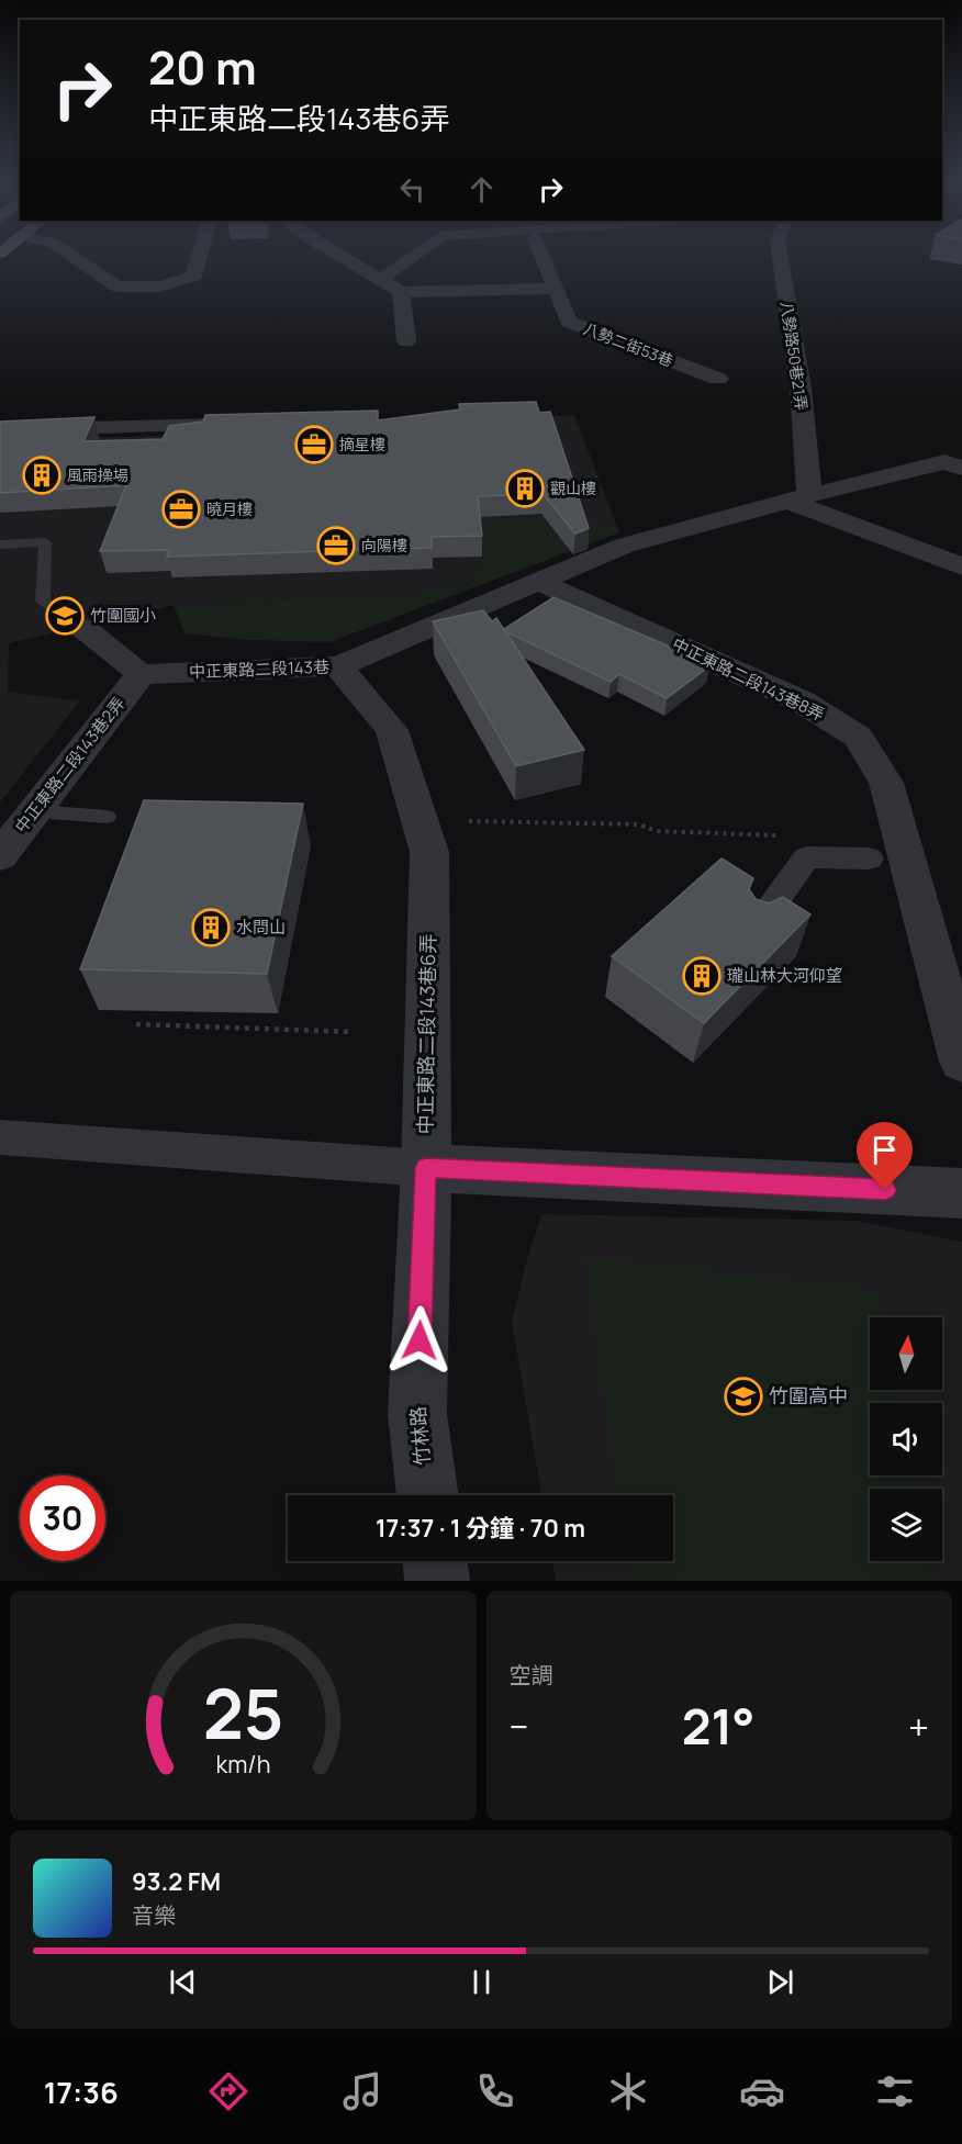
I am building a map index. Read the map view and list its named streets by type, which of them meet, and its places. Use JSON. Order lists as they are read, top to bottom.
{
  "streets": {
    "street": [
      "八勢二街53巷",
      "八勢路50巷21弄",
      "中正東路二段143巷",
      "中正東路二段143巷8弄",
      "中正東路二段143巷2弄",
      "中正東路二段143巷6弄",
      "竹林路"
    ]
  },
  "crossings": [
    ["八勢路50巷21弄", "中正東路二段143巷"],
    ["中正東路二段143巷", "中正東路二段143巷8弄"],
    ["中正東路二段143巷", "中正東路二段143巷2弄"],
    ["中正東路二段143巷", "中正東路二段143巷6弄"],
    ["中正東路二段143巷6弄", "竹林路"]
  ],
  "places": {
    "office": ["摘星樓", "曉月樓", "向陽樓"],
    "building": [
      "風雨操場",
      "觀山樓",
      "水問山",
      "瓏山林大河仰望"
    ],
    "school or university": ["竹圍國小", "竹圍高中"]
  },
  "north": "top",
  "page": {
    "turn": ["20 m", "中正東路二段143巷6弄"],
    "limit": "30",
    "trip": "17:37 · 1 分鐘 · 70 m",
    "tile": "空調",
    "heat": ["−", "21°", "+"],
    "song": ["93.2 FM", "音樂"],
    "tabs": "17:36",
    "gauge": ["25", "km/h"]
  }
}
